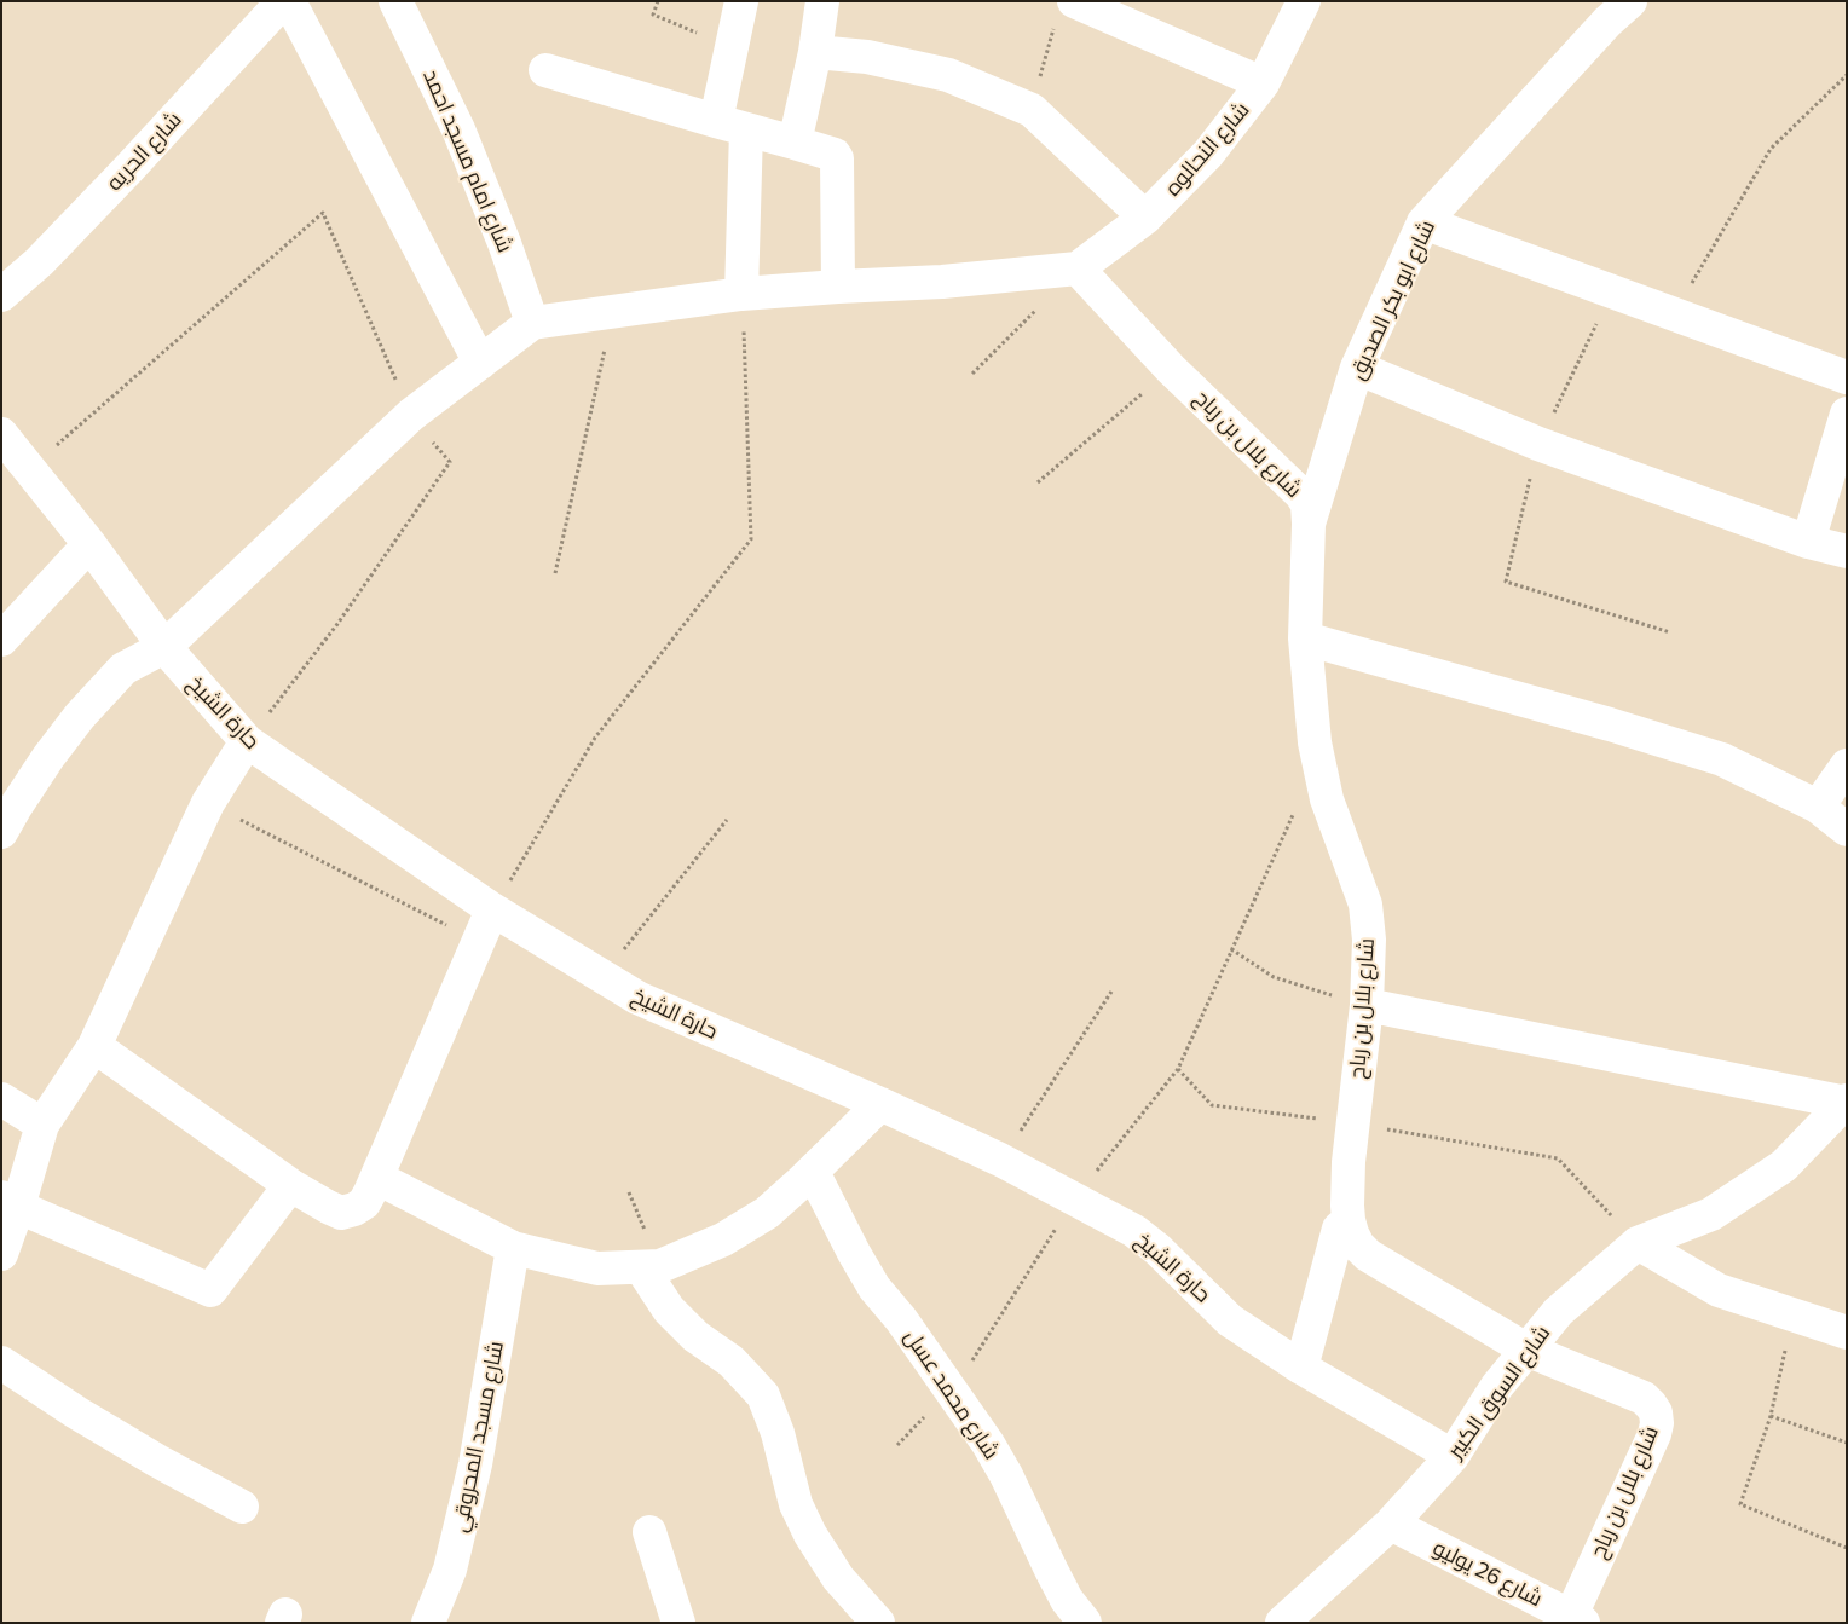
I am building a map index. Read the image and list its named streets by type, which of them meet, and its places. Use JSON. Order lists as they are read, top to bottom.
{
  "streets": {
    "street": [
      "شارع النحالوه",
      "شارع الحريه",
      "شارع امام مسجد احمد",
      "شارع ابو بكر الصديق",
      "شارع بلال بن رباح",
      "حارة الشيخ",
      "شارع السوق الكبير",
      "شارع محمد عسل",
      "شارع مسجد المحروقي",
      "شارع 26 يوليو"
    ]
  },
  "crossings": [
    ["شارع النحالوه", "شارع بلال بن رباح"],
    ["شارع ابو بكر الصديق", "شارع بلال بن رباح"],
    ["شارع بلال بن رباح", "شارع السوق الكبير"],
    ["شارع بلال بن رباح", "شارع 26 يوليو"],
    ["حارة الشيخ", "شارع السوق الكبير"],
    ["شارع السوق الكبير", "شارع 26 يوليو"]
  ]
}
